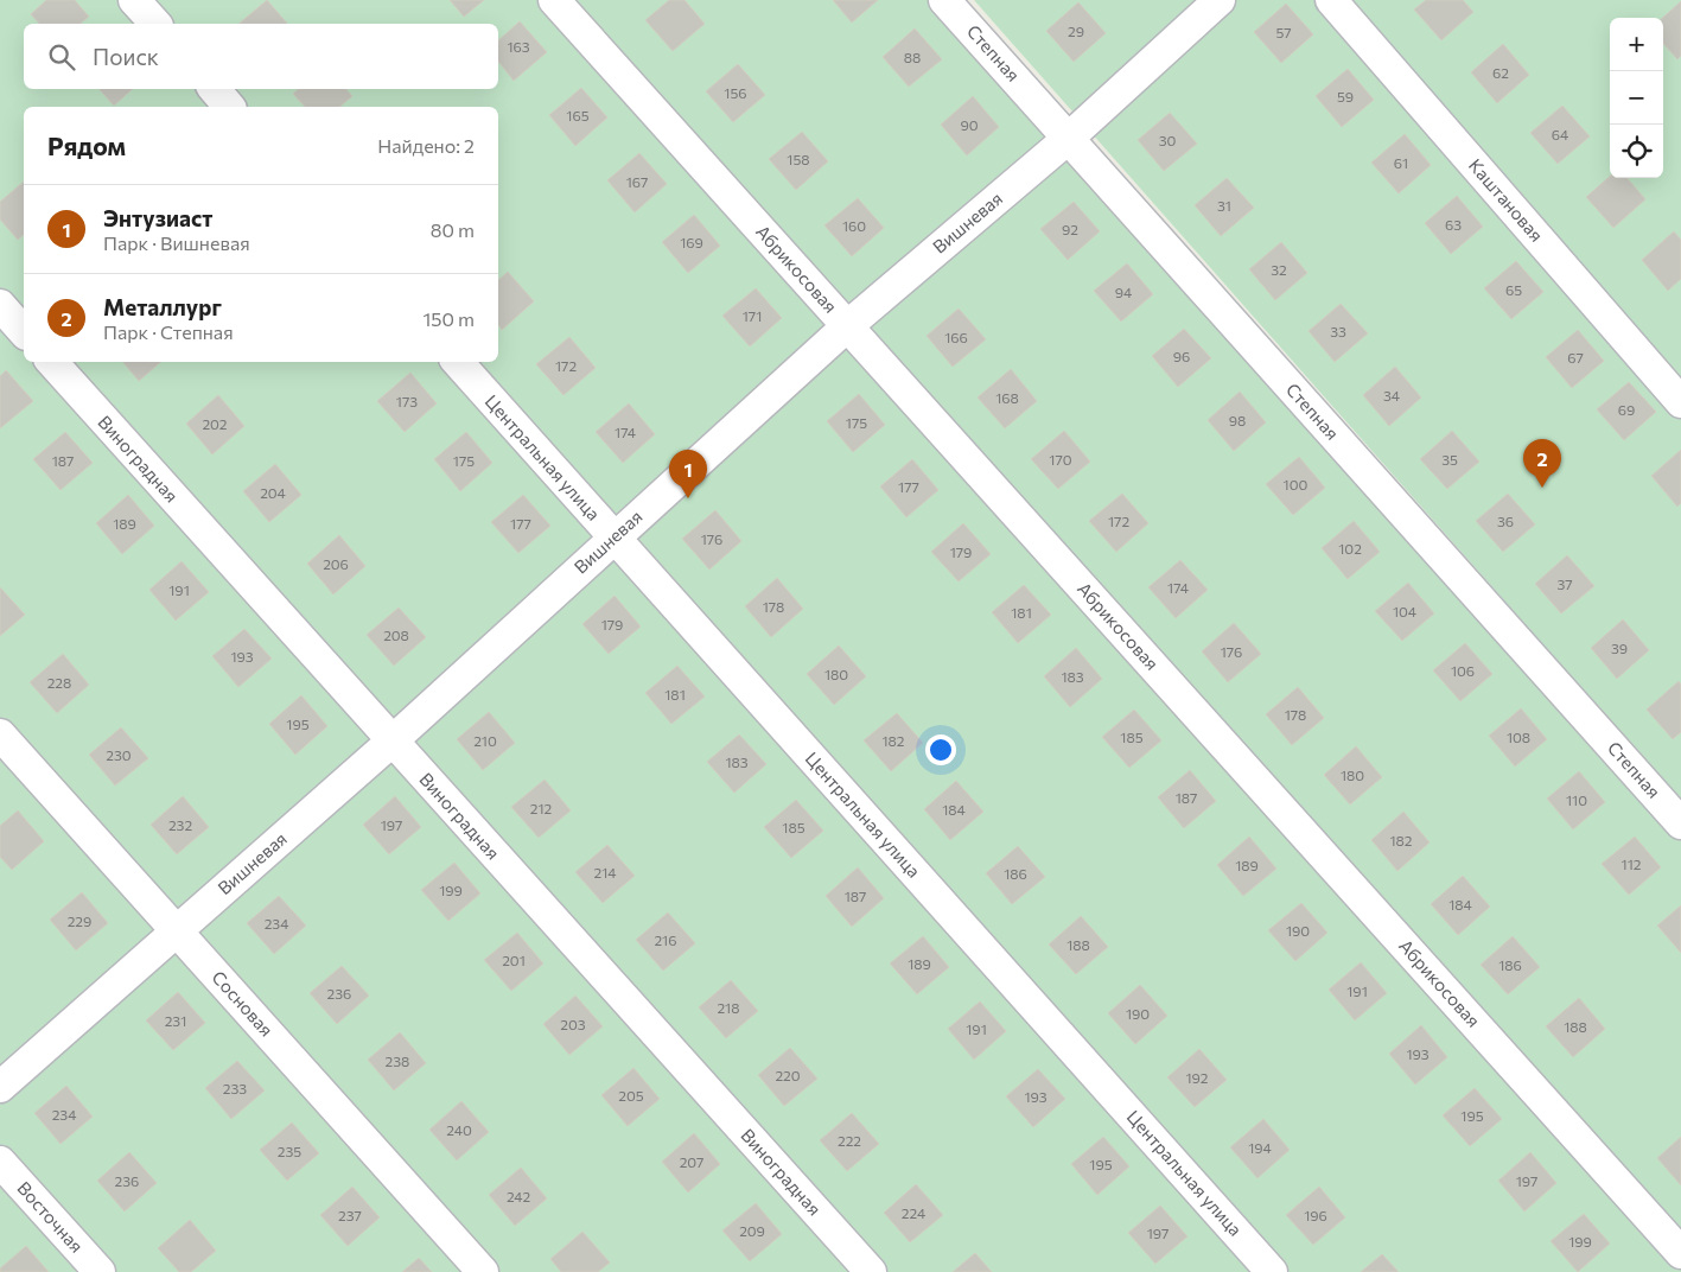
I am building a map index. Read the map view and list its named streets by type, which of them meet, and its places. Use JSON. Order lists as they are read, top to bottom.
{
  "streets": {
    "street": [
      "Степная",
      "Каштановая",
      "Вишневая",
      "Абрикосовая",
      "Центральная улица",
      "Виноградная",
      "Сосновая",
      "Восточная"
    ]
  },
  "crossings": [
    ["Степная", "Вишневая"],
    ["Вишневая", "Абрикосовая"],
    ["Вишневая", "Центральная улица"],
    ["Вишневая", "Виноградная"],
    ["Вишневая", "Сосновая"]
  ],
  "house_numbers": [
    "29",
    "57",
    "163",
    "88",
    "62",
    "156",
    "59",
    "165",
    "90",
    "64",
    "30",
    "158",
    "61",
    "167",
    "31",
    "63",
    "160",
    "92",
    "169",
    "32",
    "65",
    "94",
    "171",
    "33",
    "166",
    "96",
    "67",
    "172",
    "34",
    "168",
    "173",
    "69",
    "98",
    "175",
    "202",
    "174",
    "170",
    "35",
    "187",
    "175",
    "100",
    "177",
    "204",
    "172",
    "36",
    "189",
    "177",
    "176",
    "102",
    "179",
    "206",
    "37",
    "174",
    "191",
    "178",
    "104",
    "181",
    "179",
    "208",
    "39",
    "176",
    "193",
    "106",
    "180",
    "183",
    "228",
    "181",
    "178",
    "195",
    "185",
    "108",
    "210",
    "182",
    "230",
    "183",
    "180",
    "187",
    "110",
    "212",
    "184",
    "232",
    "197",
    "185",
    "182",
    "112",
    "189",
    "214",
    "186",
    "199",
    "187",
    "184",
    "229",
    "234",
    "190",
    "216",
    "188",
    "201",
    "189",
    "186",
    "191",
    "236",
    "218",
    "190",
    "231",
    "203",
    "188",
    "191",
    "193",
    "238",
    "220",
    "192",
    "233",
    "205",
    "193",
    "234",
    "195",
    "240",
    "222",
    "194",
    "235",
    "207",
    "195",
    "236",
    "197",
    "242",
    "224",
    "237",
    "196",
    "209",
    "197",
    "199"
  ],
  "page": {
    "map_buttons": ["+", "−"],
    "search": "Поиск",
    "heading": ["Рядом", "Найдено: 2"],
    "list": [
      {
        "mark": "1",
        "name": "Энтузиаст",
        "note": "Парк · Вишневая",
        "value": "80 m"
      },
      {
        "mark": "2",
        "name": "Металлург",
        "note": "Парк · Степная",
        "value": "150 m"
      }
    ],
    "pins": ["2", "1"]
  }
}
